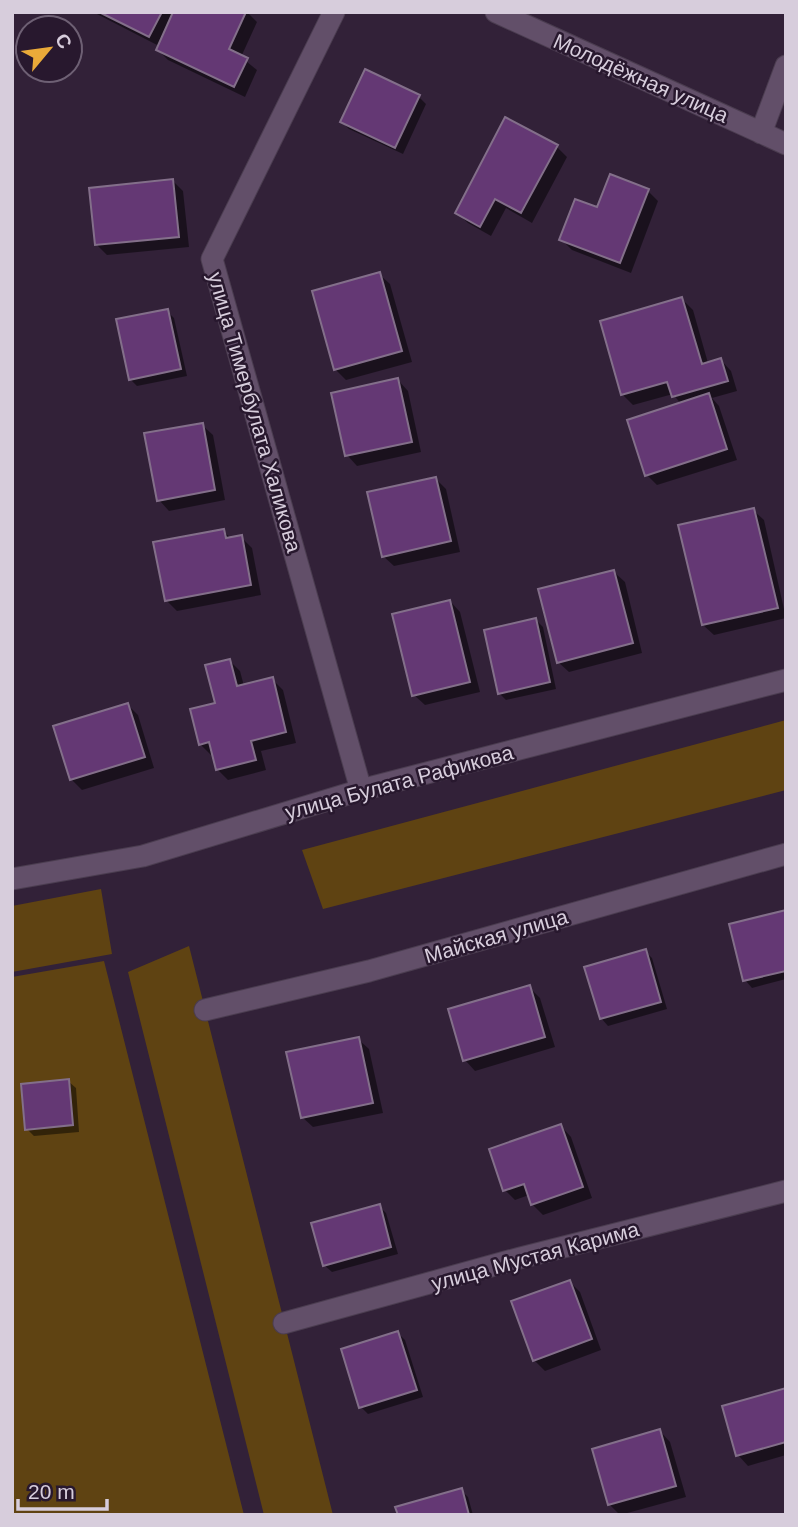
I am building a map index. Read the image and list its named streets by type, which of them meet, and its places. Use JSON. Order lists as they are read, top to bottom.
{
  "streets": {
    "street": [
      "Молодёжная улица",
      "улица Тимербулата Халикова",
      "улица Булата Рафикова",
      "Майская улица",
      "улица Мустая Карима"
    ]
  },
  "crossings": [
    ["улица Тимербулата Халикова", "улица Булата Рафикова"]
  ],
  "scale_bar": "20 m",
  "north": "top right"
}
